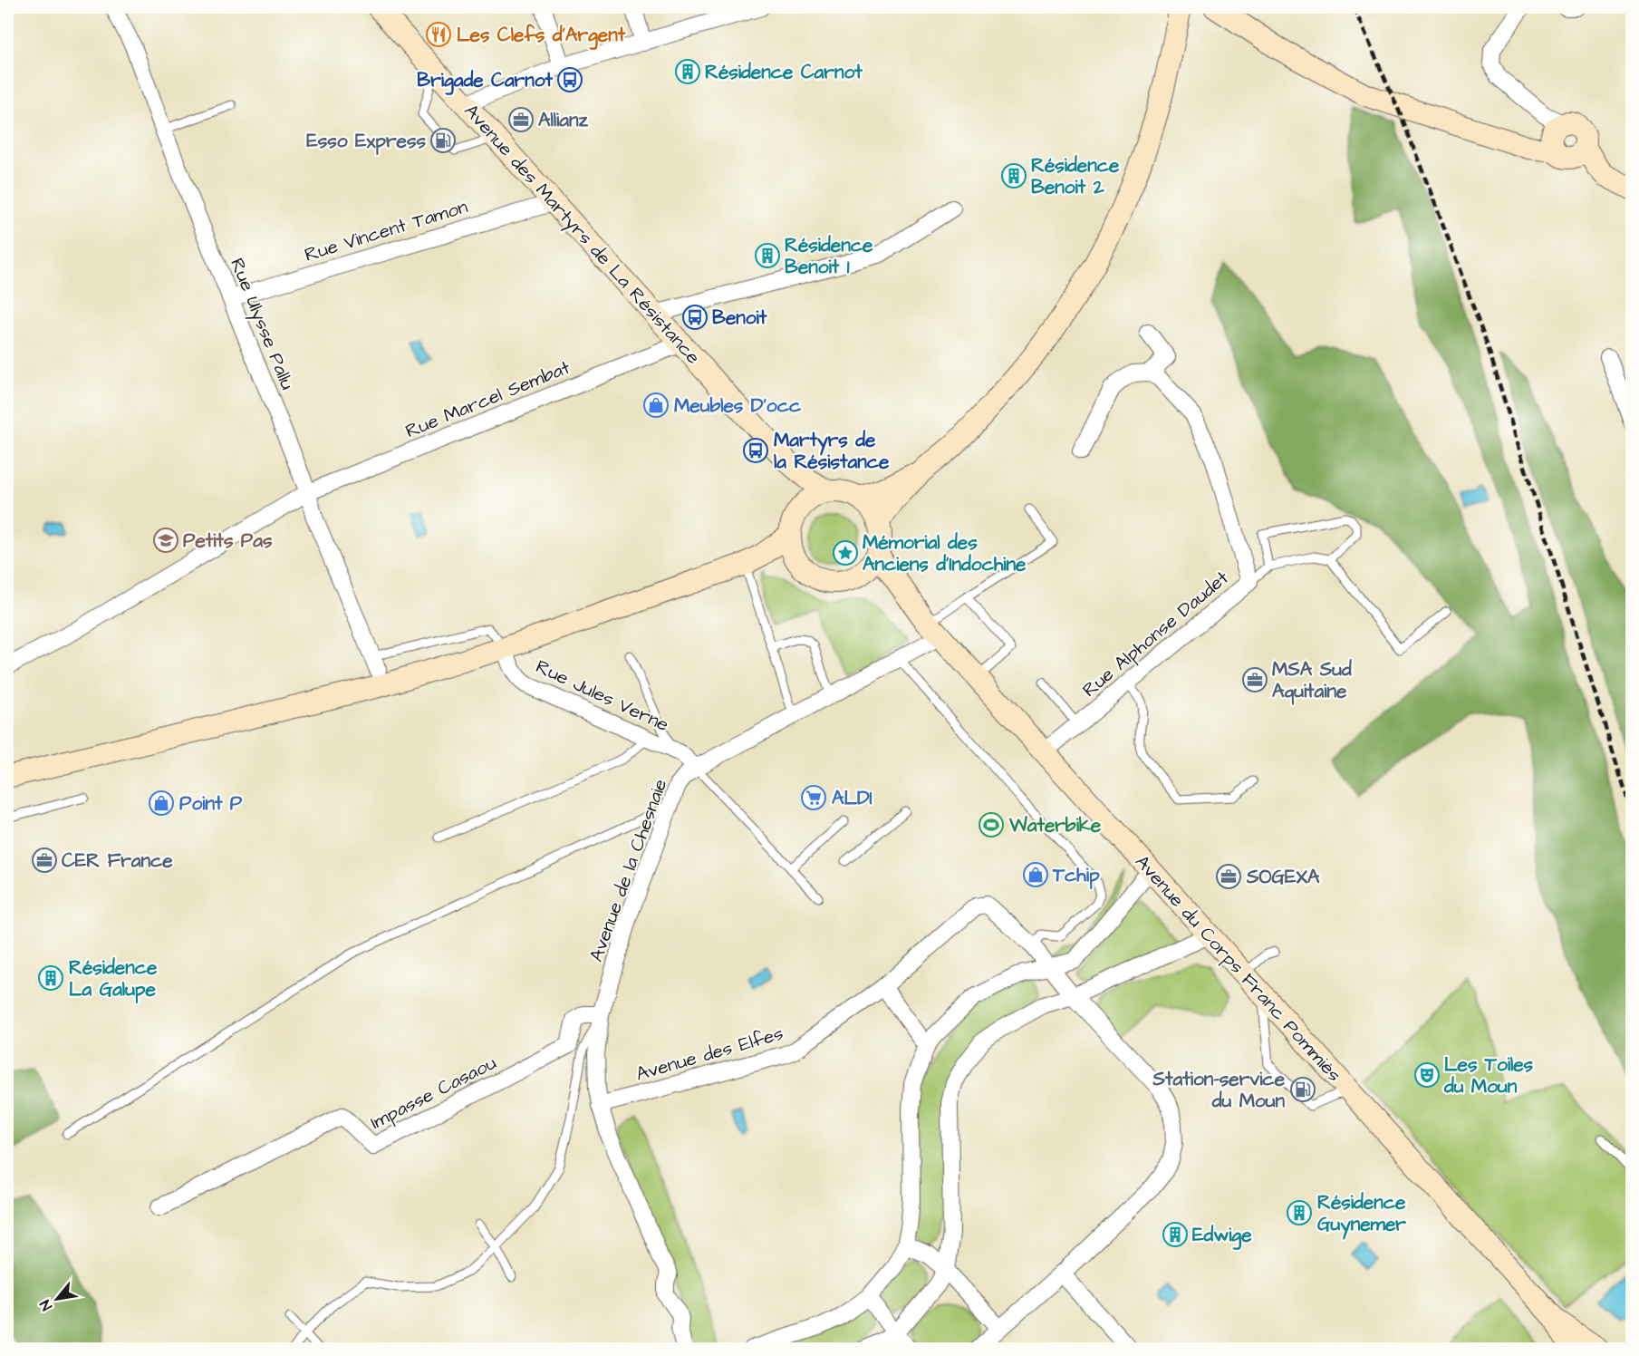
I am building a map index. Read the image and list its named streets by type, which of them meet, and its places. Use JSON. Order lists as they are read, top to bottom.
{
  "streets": {
    "main road": ["Avenue des Martyrs de La Résistance", "Avenue du Corps Franc Pommiès"],
    "street": [
      "Rue Vincent Tamon",
      "Rue Ulysse Pallu",
      "Rue Marcel Sembat",
      "Rue Alphonse Daudet",
      "Rue Jules Verne",
      "Avenue de la Chesnaie",
      "Avenue des Elfes",
      "Impasse Casaou"
    ]
  },
  "crossings": [
    ["Rue Vincent Tamon", "Avenue des Martyrs de La Résistance"],
    ["Rue Vincent Tamon", "Rue Ulysse Pallu"],
    ["Avenue des Martyrs de La Résistance", "Rue Marcel Sembat"],
    ["Avenue des Martyrs de La Résistance", "Avenue du Corps Franc Pommiès"],
    ["Rue Ulysse Pallu", "Rue Marcel Sembat"],
    ["Rue Ulysse Pallu", "Rue Jules Verne"],
    ["Rue Alphonse Daudet", "Avenue du Corps Franc Pommiès"],
    ["Rue Jules Verne", "Avenue de la Chesnaie"],
    ["Avenue de la Chesnaie", "Avenue du Corps Franc Pommiès"],
    ["Avenue de la Chesnaie", "Avenue des Elfes"],
    ["Avenue de la Chesnaie", "Impasse Casaou"]
  ],
  "places": {
    "restaurant": ["Les Clefs d'Argent"],
    "building": [
      "Résidence Carnot",
      "Résidence Benoit 2",
      "Résidence Benoit 1",
      "Résidence La Galupe",
      "Résidence Guynemer",
      "Edwige"
    ],
    "bus stop": ["Brigade Carnot", "Benoit", "Martyrs de la Résistance"],
    "office": [
      "Allianz",
      "MSA Sud Aquitaine",
      "CER France",
      "SOGEXA"
    ],
    "fuel station": ["Esso Express", "Station-service du Moun"],
    "shop": ["Meubles D'occ", "Point P", "Tchip"],
    "school or university": ["Petits Pas"],
    "place": ["Mémorial des Anciens d'Indochine"],
    "supermarket": ["ALDI"],
    "sports": ["Waterbike"],
    "theatre": ["Les Toiles du Moun"]
  },
  "north": "bottom left"
}
